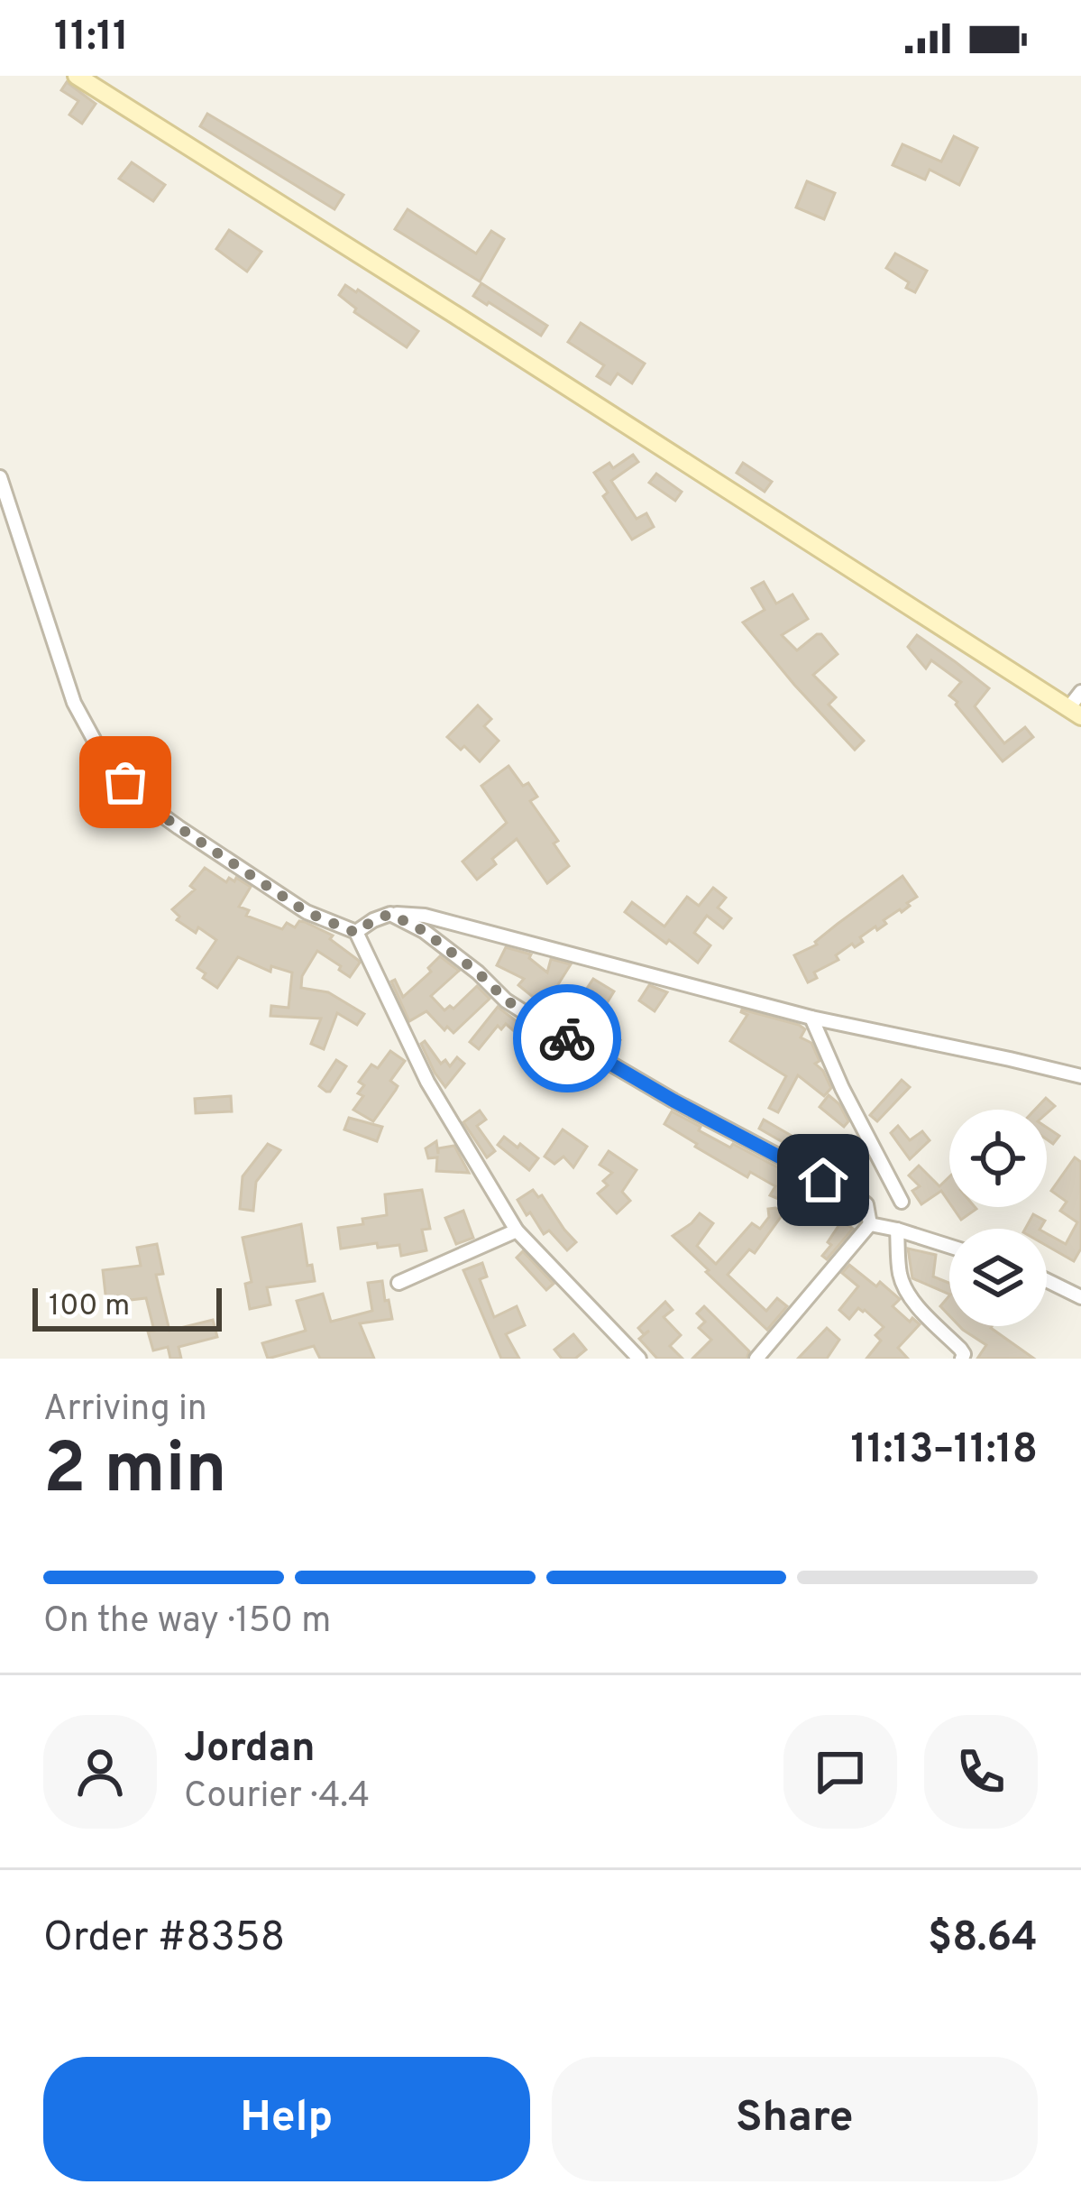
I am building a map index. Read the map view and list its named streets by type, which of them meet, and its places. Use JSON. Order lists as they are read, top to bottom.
{
  "scale_bar": "100 m",
  "page": {
    "status": "11:11",
    "scale": "100 m",
    "heading": ["2 min", "Arriving in", "11:13–11:18"],
    "panel": [
      "Jordan",
      "Courier · 4.4",
      "Order #8358",
      "$8.64"
    ],
    "bar": "On the way · 150 m",
    "buttons": ["Help", "Share"]
  }
}
